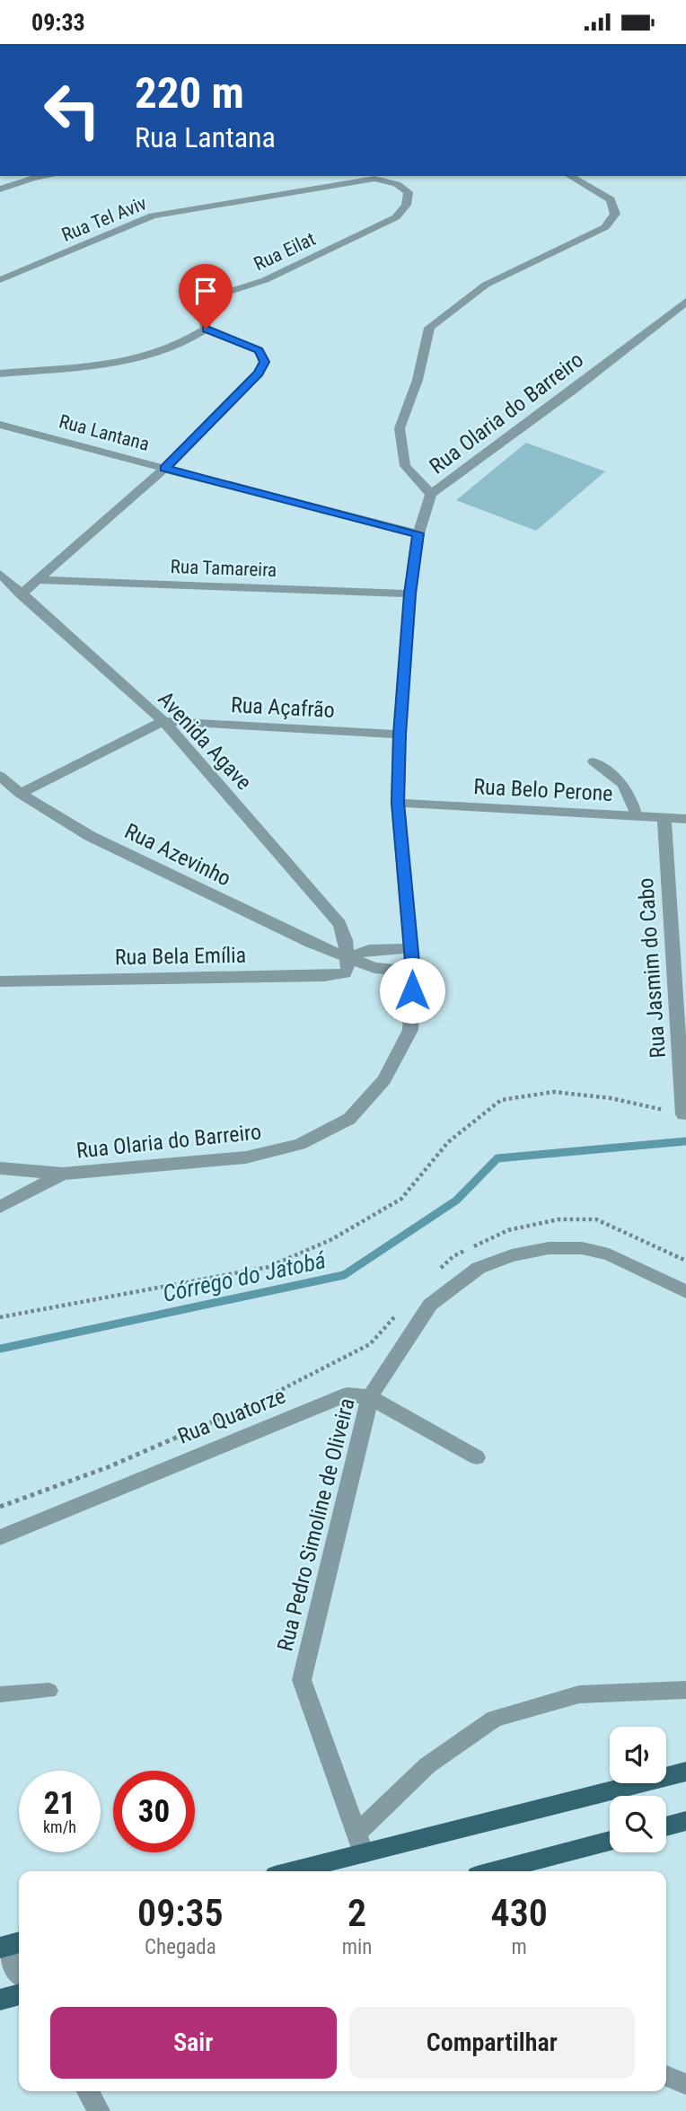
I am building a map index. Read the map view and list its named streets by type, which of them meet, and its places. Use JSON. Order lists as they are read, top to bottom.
{
  "streets": {
    "street": [
      "Rua Tel Aviv",
      "Rua Eilat",
      "Rua Olaria do Barreiro",
      "Rua Lantana",
      "Rua Tamareira",
      "Rua Açafrão",
      "Avenida Agave",
      "Rua Belo Perone",
      "Rua Azevinho",
      "Rua Bela Emília",
      "Rua Jasmim do Cabo",
      "Rua Quatorze",
      "Rua Pedro Simoline de Oliveira"
    ]
  },
  "crossings": [
    ["Rua Tel Aviv", "Rua Eilat"],
    ["Rua Olaria do Barreiro", "Rua Lantana"],
    ["Rua Olaria do Barreiro", "Rua Tamareira"],
    ["Rua Olaria do Barreiro", "Rua Açafrão"],
    ["Rua Olaria do Barreiro", "Rua Belo Perone"],
    ["Rua Olaria do Barreiro", "Rua Azevinho"],
    ["Rua Açafrão", "Avenida Agave"],
    ["Avenida Agave", "Rua Azevinho"],
    ["Avenida Agave", "Rua Bela Emília"],
    ["Rua Belo Perone", "Rua Jasmim do Cabo"],
    ["Rua Azevinho", "Rua Bela Emília"],
    ["Rua Quatorze", "Rua Pedro Simoline de Oliveira"]
  ],
  "water": ["Córrego do Jatobá"],
  "page": {
    "status": "09:33",
    "turn": ["220 m", "Rua Lantana"],
    "speed": "21 km/h",
    "limit": "30",
    "eta": [
      "09:35",
      "Chegada",
      "2",
      "min",
      "430",
      "m"
    ],
    "buttons": ["Sair", "Compartilhar"]
  }
}
